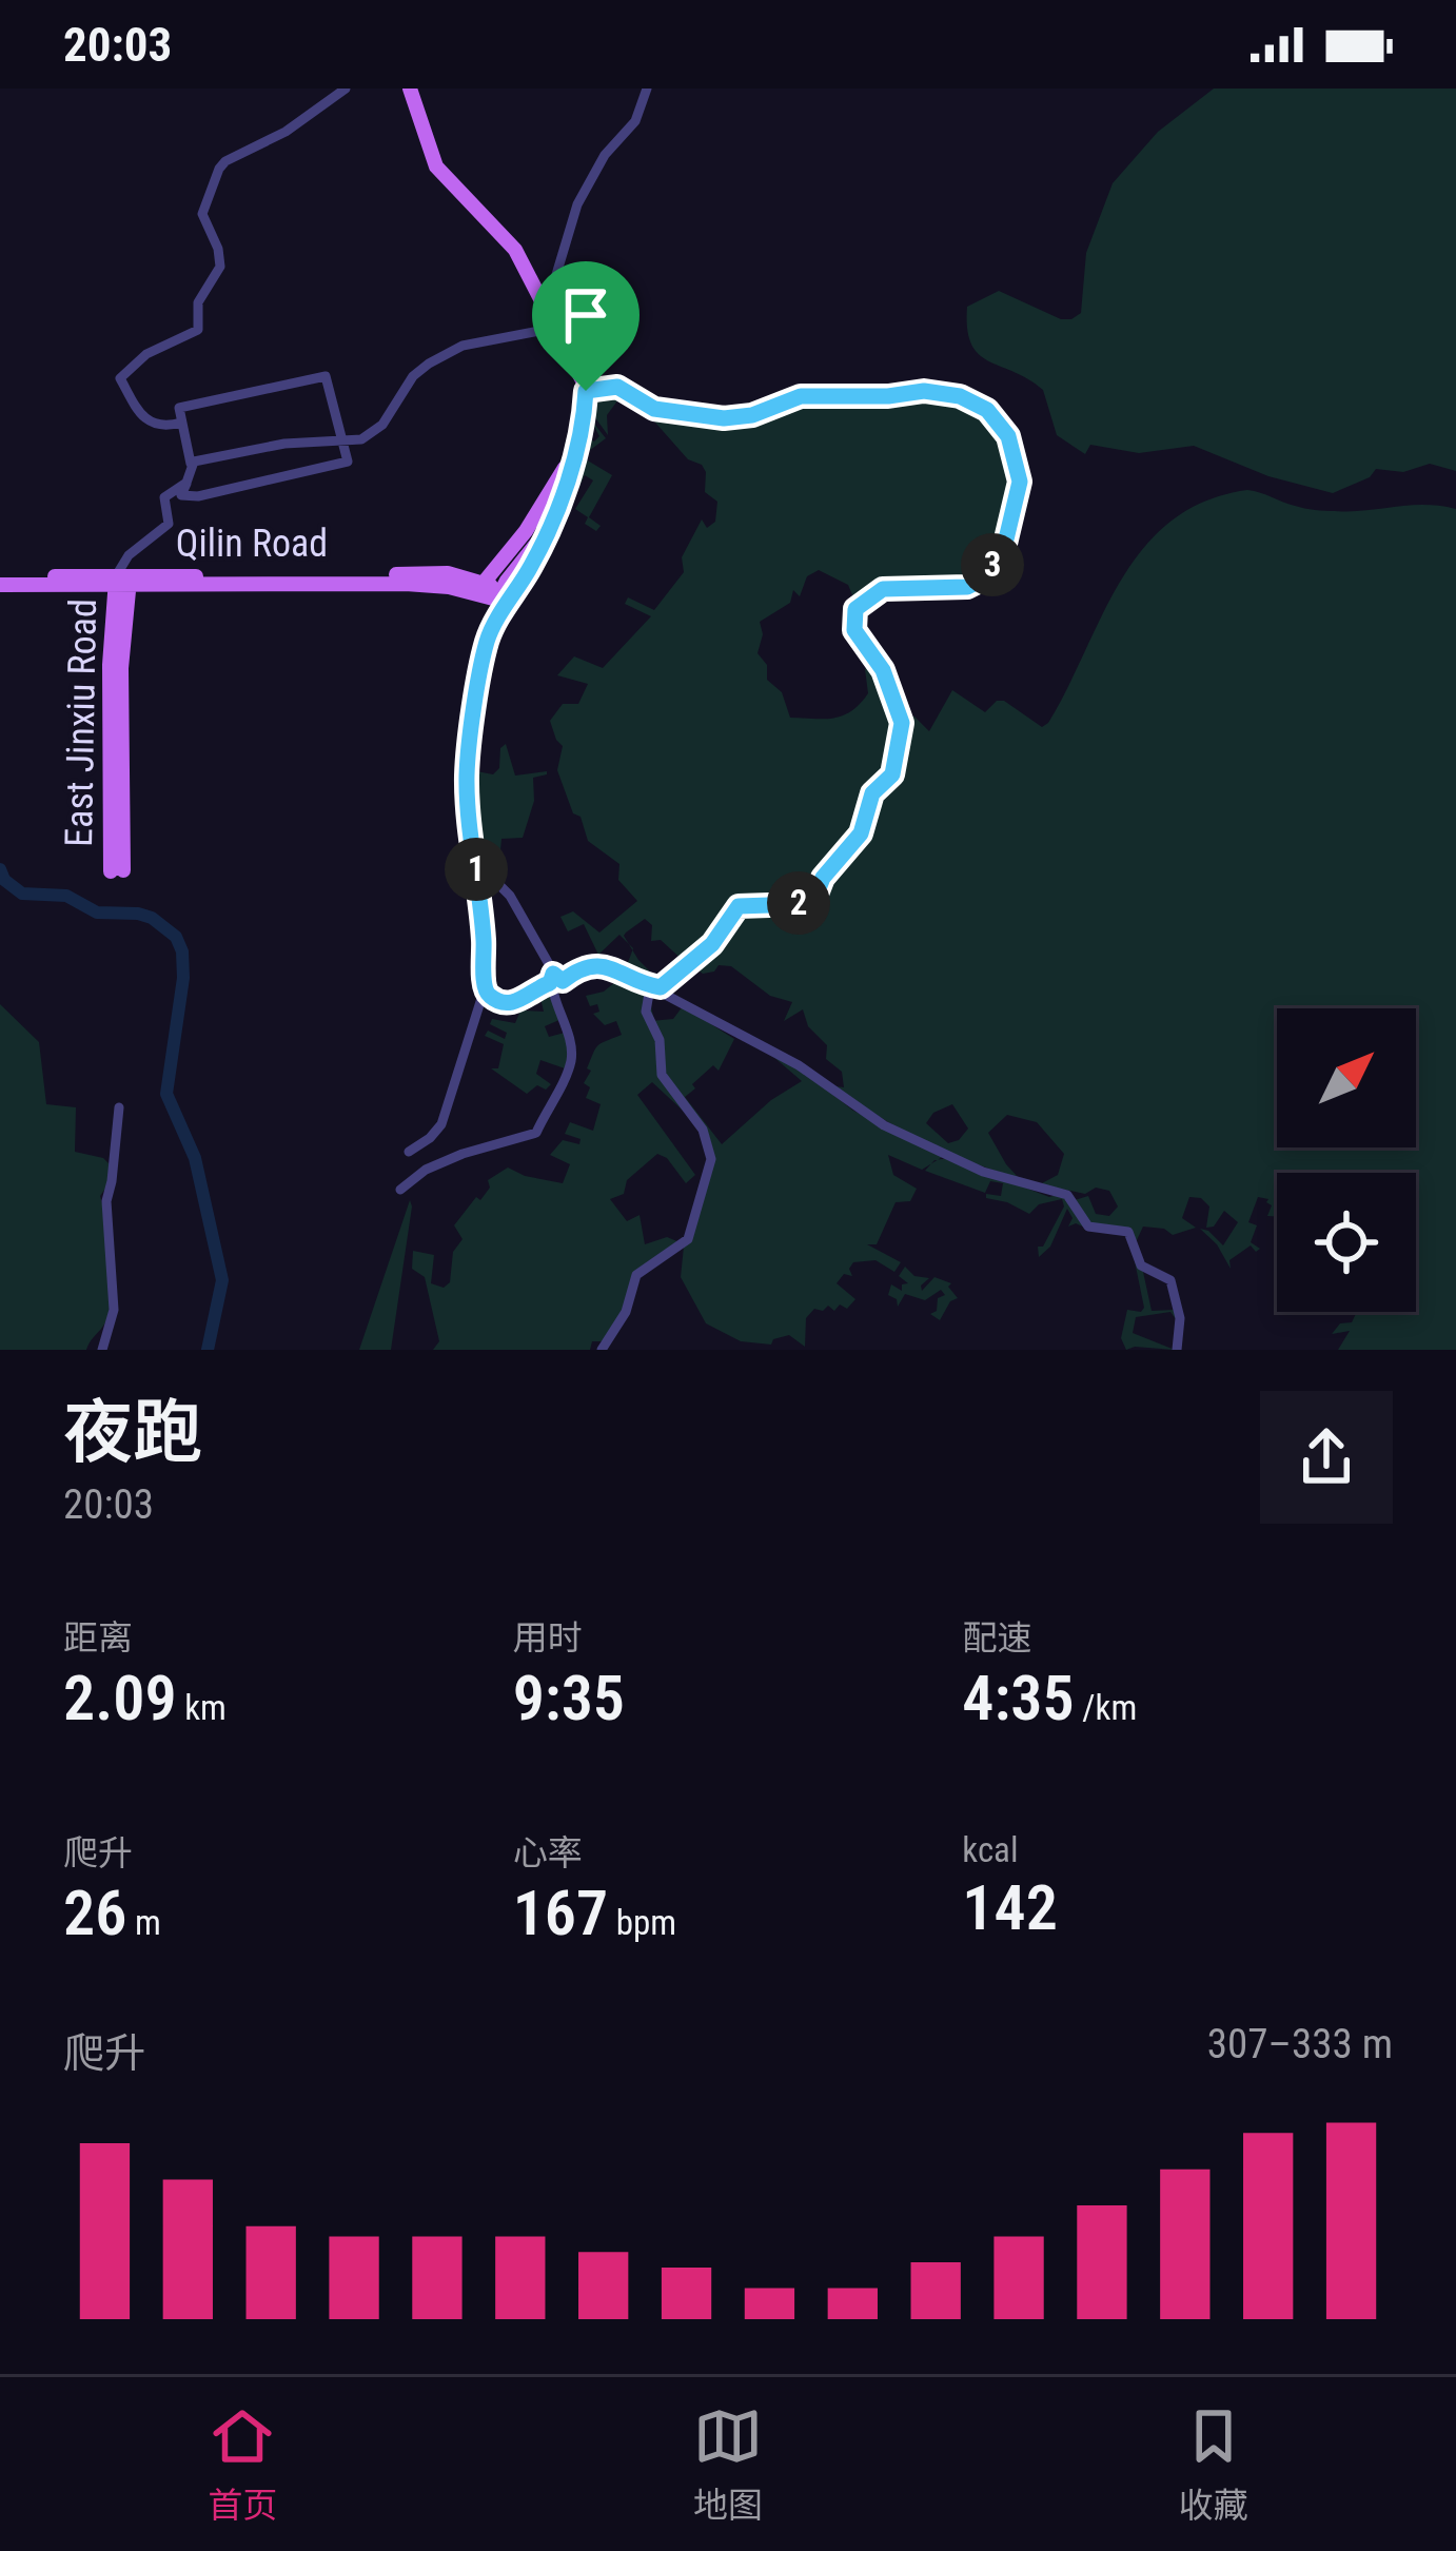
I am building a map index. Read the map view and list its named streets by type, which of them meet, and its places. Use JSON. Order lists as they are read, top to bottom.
{
  "streets": {
    "main road": ["Qilin Road", "East Jinxiu Road"]
  },
  "crossings": [
    ["Qilin Road", "East Jinxiu Road"]
  ],
  "north": "top right",
  "page": {
    "status": "20:03",
    "pins": ["3", "1", "2"],
    "heading": ["夜跑", "20:03"],
    "stats": [
      ["距离", "2.09 km"],
      ["用时", "9:35"],
      ["配速", "4:35 /km"],
      ["爬升", "26 m"],
      ["心率", "167 bpm"],
      ["kcal", "142"]
    ],
    "chart": ["爬升", "307–333 m"],
    "tabs": ["首页", "地图", "收藏"]
  }
}
